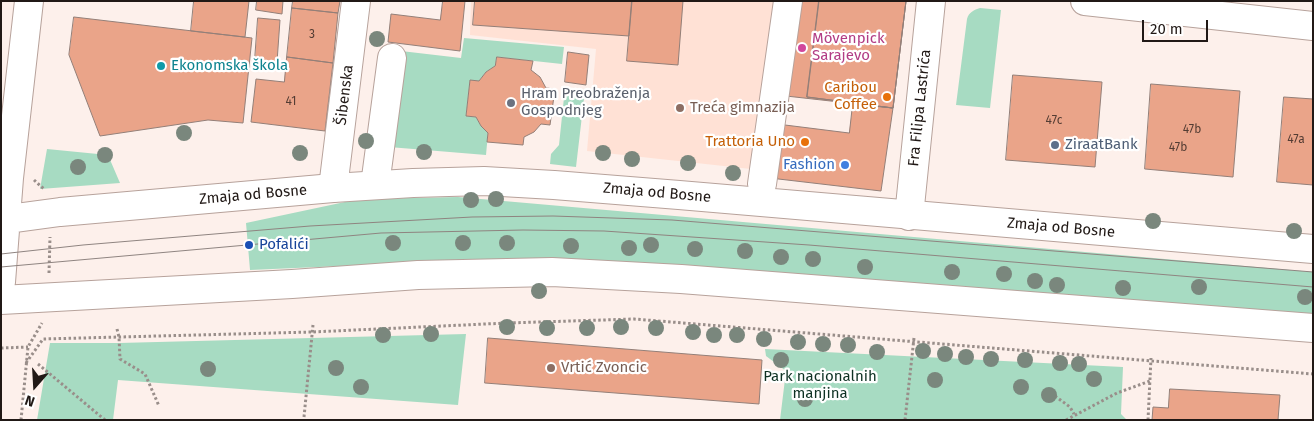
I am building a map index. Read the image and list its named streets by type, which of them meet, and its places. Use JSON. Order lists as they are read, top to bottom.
{
  "streets": {
    "main road": ["Šibenska", "Fra Filipa Lastrića", "Zmaja od Bosne"]
  },
  "crossings": [
    ["Šibenska", "Zmaja od Bosne"],
    ["Fra Filipa Lastrića", "Zmaja od Bosne"]
  ],
  "parks": ["Park nacionalnih manjina"],
  "places": [
    "Mövenpick Sarajevo",
    "Ekonomska škola",
    "Caribou Coffee",
    "Hram Preobraženja Gospodnjeg",
    "Treća gimnazija",
    "Trattoria Uno",
    "ZiraatBank",
    "Fashion",
    "Pofalići",
    "Vrtić Zvoncic"
  ],
  "house_numbers": [
    "3",
    "41",
    "47c",
    "47b",
    "47a",
    "47b"
  ],
  "scale_bar": "20 m",
  "north": "bottom"
}
